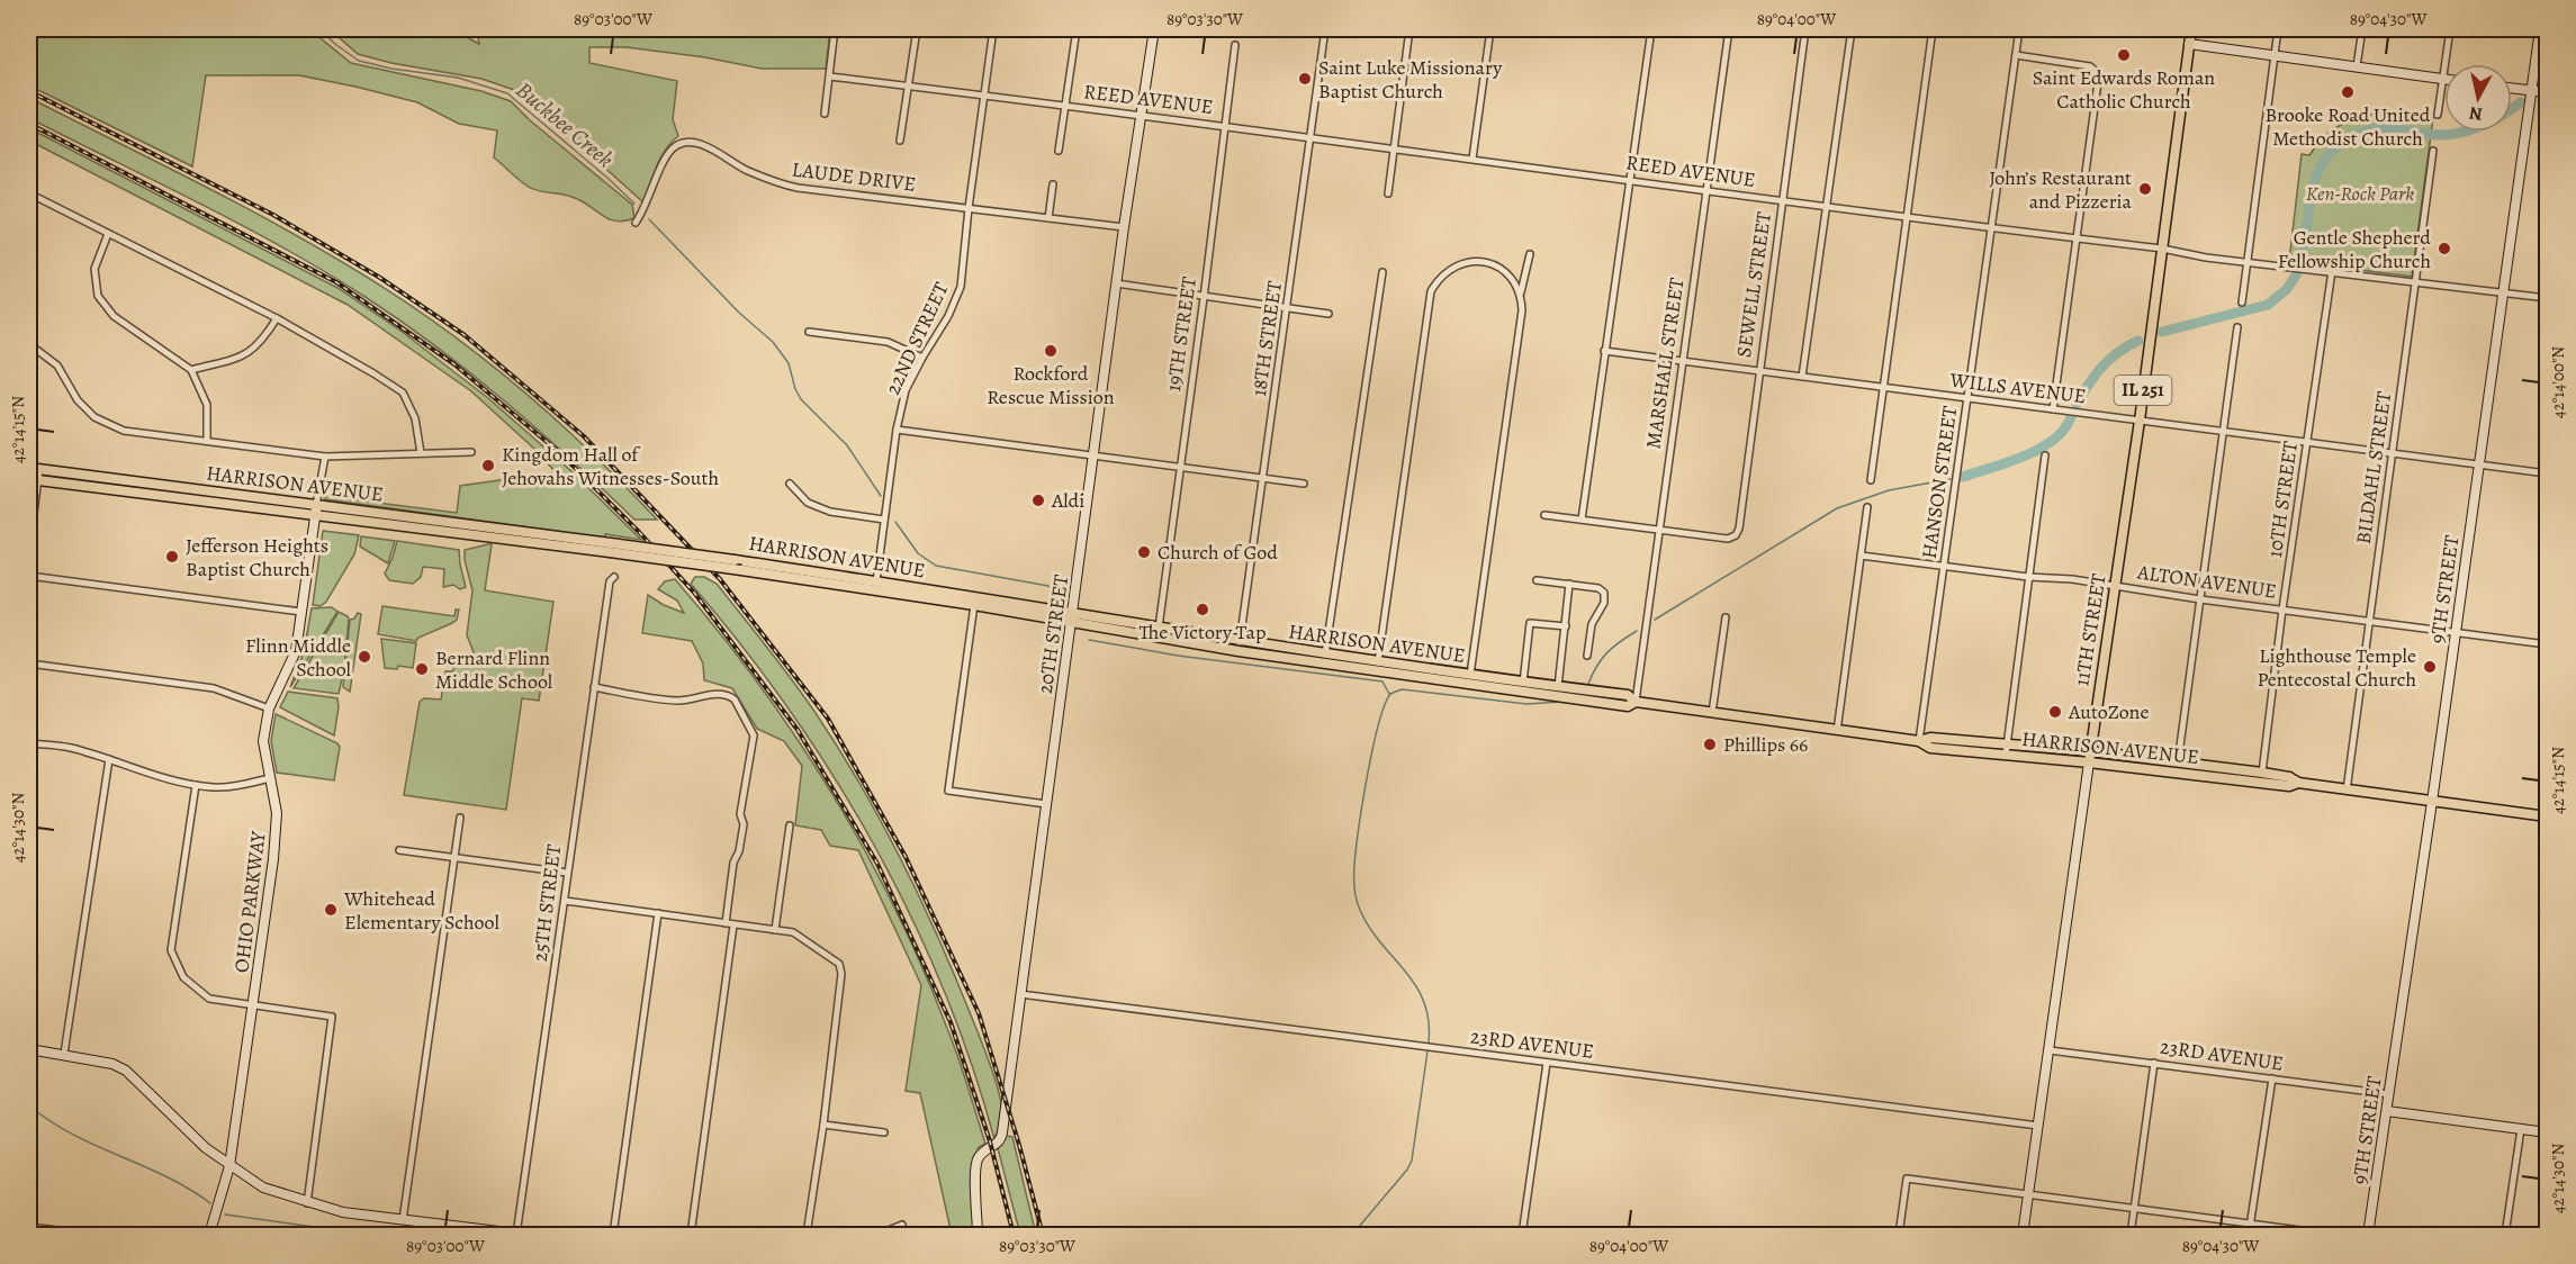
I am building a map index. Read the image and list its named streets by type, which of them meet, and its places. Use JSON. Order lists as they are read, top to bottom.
{
  "streets": {
    "main road": ["IL 251", "HARRISON AVENUE", "11TH STREET"],
    "street": [
      "REED AVENUE",
      "LAUDE DRIVE",
      "SEWELL STREET",
      "19TH STREET",
      "22ND STREET",
      "18TH STREET",
      "MARSHALL STREET",
      "WILLS AVENUE",
      "BILDAHL STREET",
      "HANSON STREET",
      "10TH STREET",
      "ALTON AVENUE",
      "9TH STREET",
      "20TH STREET",
      "OHIO PARKWAY",
      "25TH STREET",
      "23RD AVENUE"
    ]
  },
  "crossings": [
    ["REED AVENUE", "SEWELL STREET"],
    ["REED AVENUE", "19TH STREET"],
    ["REED AVENUE", "22ND STREET"],
    ["REED AVENUE", "18TH STREET"],
    ["REED AVENUE", "MARSHALL STREET"],
    ["REED AVENUE", "BILDAHL STREET"],
    ["REED AVENUE", "HANSON STREET"],
    ["REED AVENUE", "10TH STREET"],
    ["REED AVENUE", "9TH STREET"],
    ["REED AVENUE", "11TH STREET"],
    ["REED AVENUE", "20TH STREET"],
    ["LAUDE DRIVE", "22ND STREET"],
    ["LAUDE DRIVE", "20TH STREET"],
    ["SEWELL STREET", "MARSHALL STREET"],
    ["SEWELL STREET", "WILLS AVENUE"],
    ["19TH STREET", "HARRISON AVENUE"],
    ["22ND STREET", "HARRISON AVENUE"],
    ["18TH STREET", "HARRISON AVENUE"],
    ["MARSHALL STREET", "WILLS AVENUE"],
    ["MARSHALL STREET", "HARRISON AVENUE"],
    ["WILLS AVENUE", "BILDAHL STREET"],
    ["WILLS AVENUE", "HANSON STREET"],
    ["WILLS AVENUE", "10TH STREET"],
    ["WILLS AVENUE", "9TH STREET"],
    ["WILLS AVENUE", "11TH STREET"],
    ["BILDAHL STREET", "HARRISON AVENUE"],
    ["BILDAHL STREET", "ALTON AVENUE"],
    ["HANSON STREET", "HARRISON AVENUE"],
    ["HANSON STREET", "ALTON AVENUE"],
    ["HARRISON AVENUE", "10TH STREET"],
    ["HARRISON AVENUE", "9TH STREET"],
    ["HARRISON AVENUE", "11TH STREET"],
    ["HARRISON AVENUE", "20TH STREET"],
    ["HARRISON AVENUE", "OHIO PARKWAY"],
    ["10TH STREET", "ALTON AVENUE"],
    ["ALTON AVENUE", "9TH STREET"],
    ["ALTON AVENUE", "11TH STREET"],
    ["9TH STREET", "23RD AVENUE"],
    ["11TH STREET", "23RD AVENUE"],
    ["20TH STREET", "23RD AVENUE"]
  ],
  "water": ["Buckbee Creek"],
  "parks": ["Ken-Rock Park"],
  "places": [
    "Saint Edwards Roman Catholic Church",
    "Saint Luke Missionary Baptist Church",
    "Brooke Road United Methodist Church",
    "John’s Restaurant and Pizzeria",
    "Gentle Shepherd Fellowship Church",
    "Rockford Rescue Mission",
    "Kingdom Hall of Jehovahs Witnesses-South",
    "Aldi",
    "Church of God",
    "Jefferson Heights Baptist Church",
    "The Victory Tap",
    "Flinn Middle School",
    "Lighthouse Temple Pentecostal Church",
    "Bernard Flinn Middle School",
    "AutoZone",
    "Phillips 66",
    "Whitehead Elementary School"
  ],
  "north": "bottom",
  "coordinates": [
    "89°03'00\"W",
    "89°03'30\"W",
    "89°04'00\"W",
    "89°04'30\"W",
    "42°14'00\"N",
    "42°14'15\"N",
    "42°14'30\"N"
  ]
}
